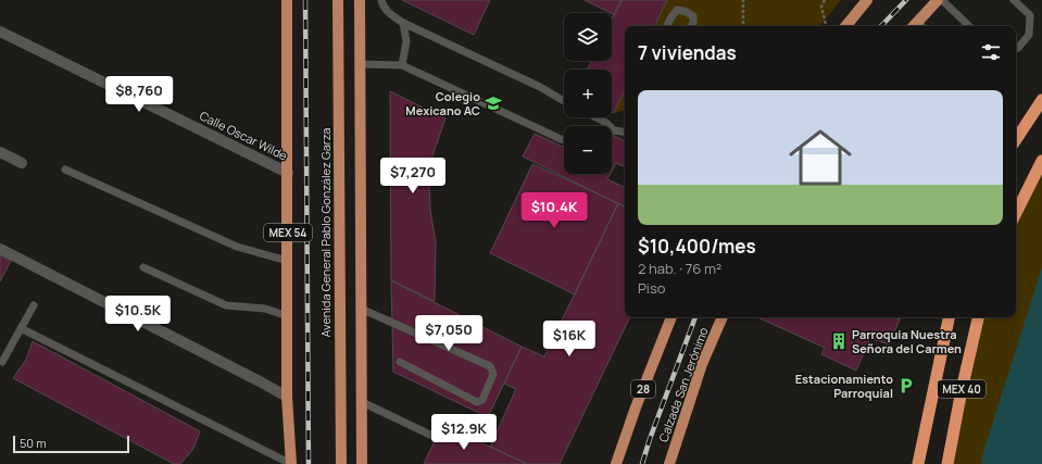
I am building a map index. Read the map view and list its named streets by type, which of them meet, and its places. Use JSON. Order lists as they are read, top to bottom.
{
  "streets": {
    "highway": ["MEX 40"],
    "main road": [
      "MEX 54",
      "Avenida General Pablo González Garza",
      "Calzada San Jerónimo",
      "28"
    ],
    "street": ["Calle Oscar Wilde"]
  },
  "crossings": [
    ["Calle Oscar Wilde", "MEX 54"]
  ],
  "places": {
    "school or university": ["Colegio Mexicano AC"],
    "building": ["Parroquia Nuestra Señora del Carmen"],
    "parking": ["Estacionamiento Parroquial"]
  },
  "scale_bar": "50 m",
  "page": {
    "map_buttons": ["+", "−"],
    "heading": "7 viviendas",
    "price": [
      "$8,760",
      "$7,270",
      "$10.4K",
      "$10.5K",
      "$7,050",
      "$16K",
      "$12.9K"
    ],
    "list": [
      {
        "name": "$10,400/mes",
        "note": "2 hab. · 76 m² · Piso"
      }
    ],
    "scale": "50 m"
  }
}
